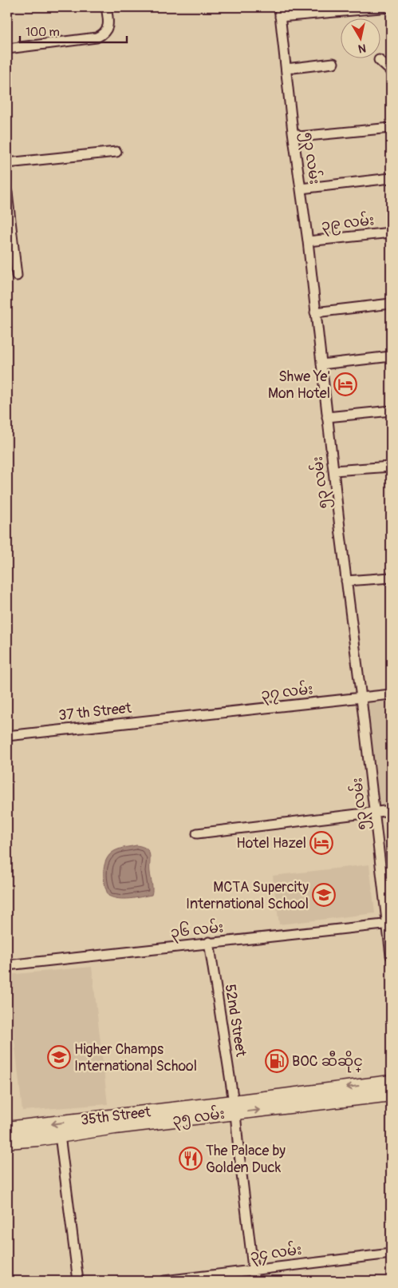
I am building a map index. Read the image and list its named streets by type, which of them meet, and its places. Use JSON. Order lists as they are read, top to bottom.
{
  "streets": {
    "main road": ["35th Street", "၃၅ လမ်း"],
    "street": [
      "၅၃ လမ်း",
      "၃၉ လမ်း",
      "၃၇ လမ်း",
      "37 th Street",
      "၃၆ လမ်း",
      "52nd Street",
      "၃၄ လမ်း"
    ]
  },
  "crossings": [
    ["၅၃ လမ်း", "၃၉ လမ်း"],
    ["၅၃ လမ်း", "၃၇ လမ်း"],
    ["၅၃ လမ်း", "၃၆ လမ်း"],
    ["၃၇ လမ်း", "37 th Street"],
    ["၃၆ လမ်း", "52nd Street"],
    ["52nd Street", "35th Street"],
    ["52nd Street", "၃၅ လမ်း"],
    ["52nd Street", "၃၄ လမ်း"],
    ["35th Street", "၃၅ လမ်း"]
  ],
  "one_way": ["35th Street", "၃၅ လမ်း"],
  "places": {
    "hotel": ["Shwe Ye' Mon Hotel", "Hotel Hazel"],
    "school or university": ["MCTA Supercity International School", "Higher Champs International School"],
    "fuel station": ["BOC ဆီဆိုင္"],
    "restaurant": ["The Palace by Golden Duck"]
  },
  "scale_bar": "100 m",
  "north": "bottom"
}
